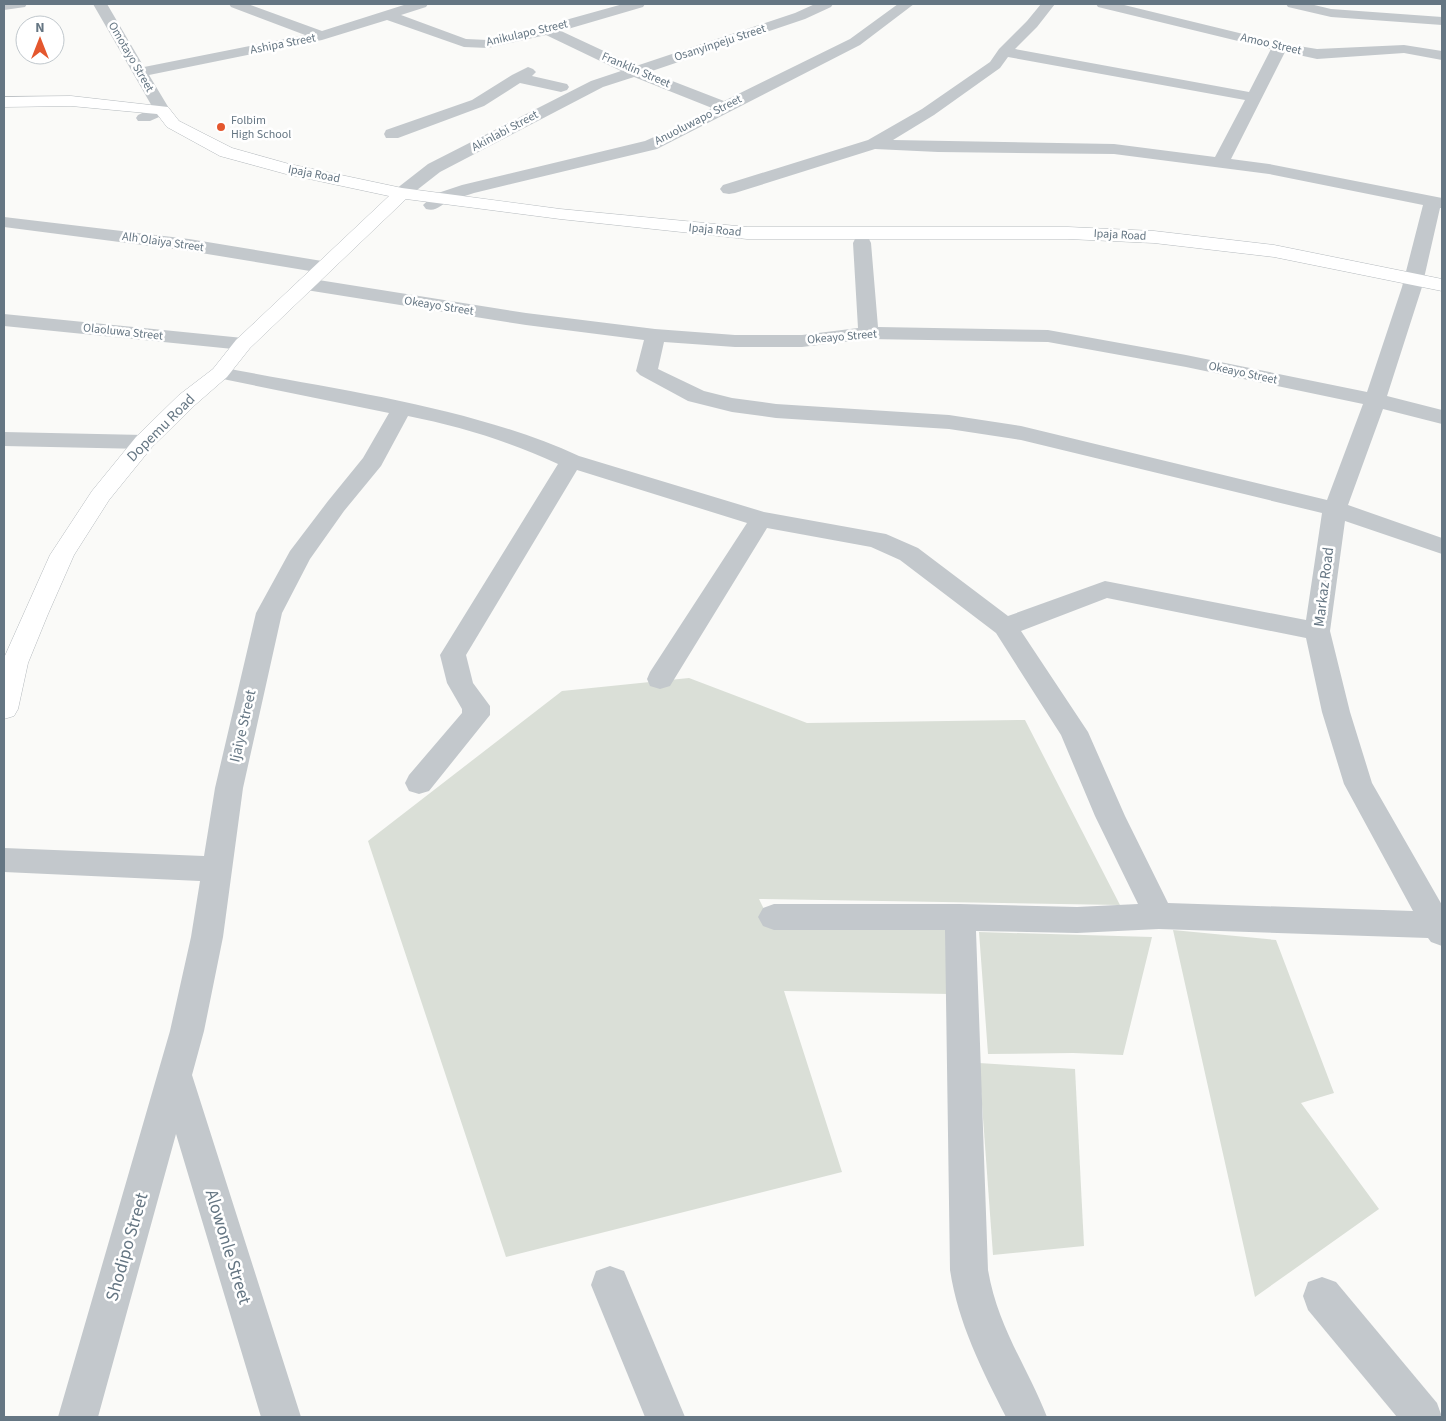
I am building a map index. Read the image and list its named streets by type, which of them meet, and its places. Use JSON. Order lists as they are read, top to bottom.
{
  "streets": {
    "main road": ["Ipaja Road", "Dopemu Road"],
    "street": [
      "Anikulapo Street",
      "Osanyinpeju Street",
      "Ashipa Street",
      "Amoo Street",
      "Omotayo Street",
      "Franklin Street",
      "Anuoluwapo Street",
      "Akinlabi Street",
      "Alh Olaiya Street",
      "Okeayo Street",
      "Olaoluwa Street",
      "Markaz Road",
      "Ijaiye Street",
      "Shodipo Street",
      "Alowonle Street"
    ]
  },
  "crossings": [
    ["Anikulapo Street", "Ashipa Street"],
    ["Anikulapo Street", "Franklin Street"],
    ["Osanyinpeju Street", "Franklin Street"],
    ["Osanyinpeju Street", "Akinlabi Street"],
    ["Ashipa Street", "Omotayo Street"],
    ["Omotayo Street", "Ipaja Road"],
    ["Franklin Street", "Anuoluwapo Street"],
    ["Anuoluwapo Street", "Ipaja Road"],
    ["Akinlabi Street", "Ipaja Road"],
    ["Akinlabi Street", "Dopemu Road"],
    ["Ipaja Road", "Dopemu Road"],
    ["Ipaja Road", "Markaz Road"],
    ["Alh Olaiya Street", "Dopemu Road"],
    ["Okeayo Street", "Dopemu Road"],
    ["Okeayo Street", "Markaz Road"],
    ["Olaoluwa Street", "Dopemu Road"],
    ["Ijaiye Street", "Shodipo Street"],
    ["Ijaiye Street", "Alowonle Street"],
    ["Shodipo Street", "Alowonle Street"]
  ],
  "places": ["Folbim High School"],
  "north": "top"
}
